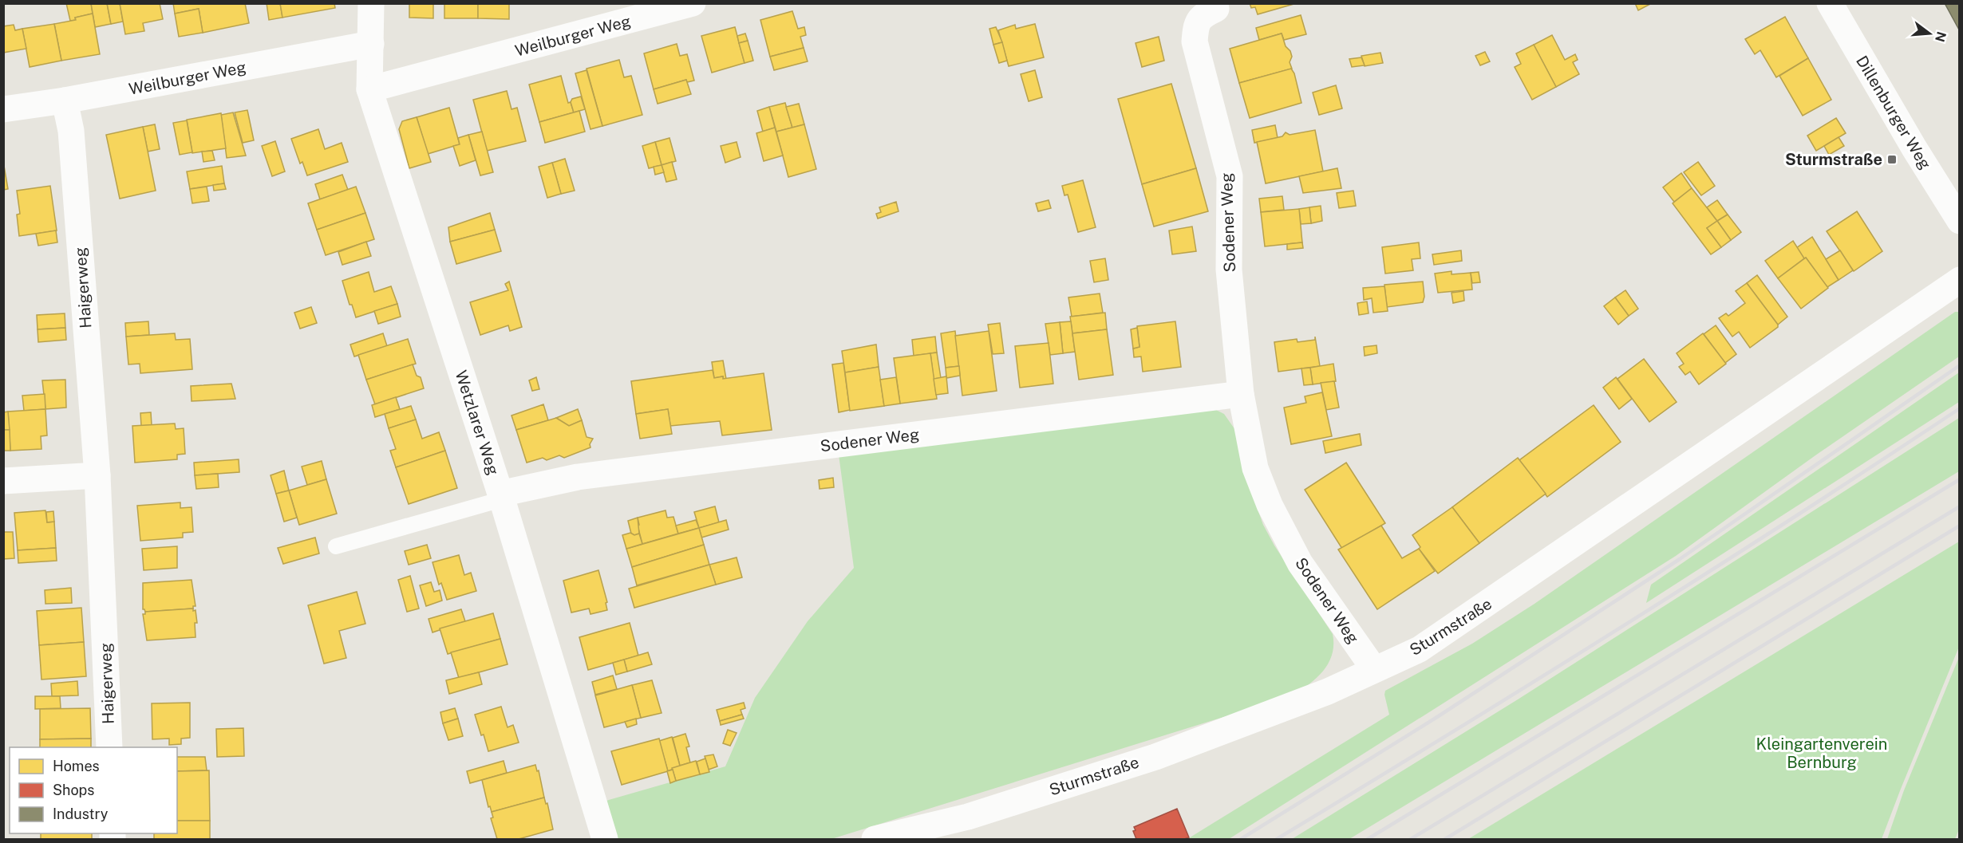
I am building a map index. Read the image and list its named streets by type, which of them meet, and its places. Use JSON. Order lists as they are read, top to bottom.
{
  "streets": {
    "street": [
      "Weilburger Weg",
      "Dillenburger Weg",
      "Sodener Weg",
      "Haigerweg",
      "Wetzlarer Weg",
      "Sturmstraße"
    ]
  },
  "crossings": [
    ["Weilburger Weg", "Haigerweg"],
    ["Weilburger Weg", "Wetzlarer Weg"],
    ["Sodener Weg", "Wetzlarer Weg"],
    ["Sodener Weg", "Sturmstraße"]
  ],
  "parks": ["Kleingartenverein Bernburg"],
  "places": {
    "transit": ["Sturmstraße"]
  },
  "legend": ["Homes", "Shops", "Industry"],
  "north": "right"
}
